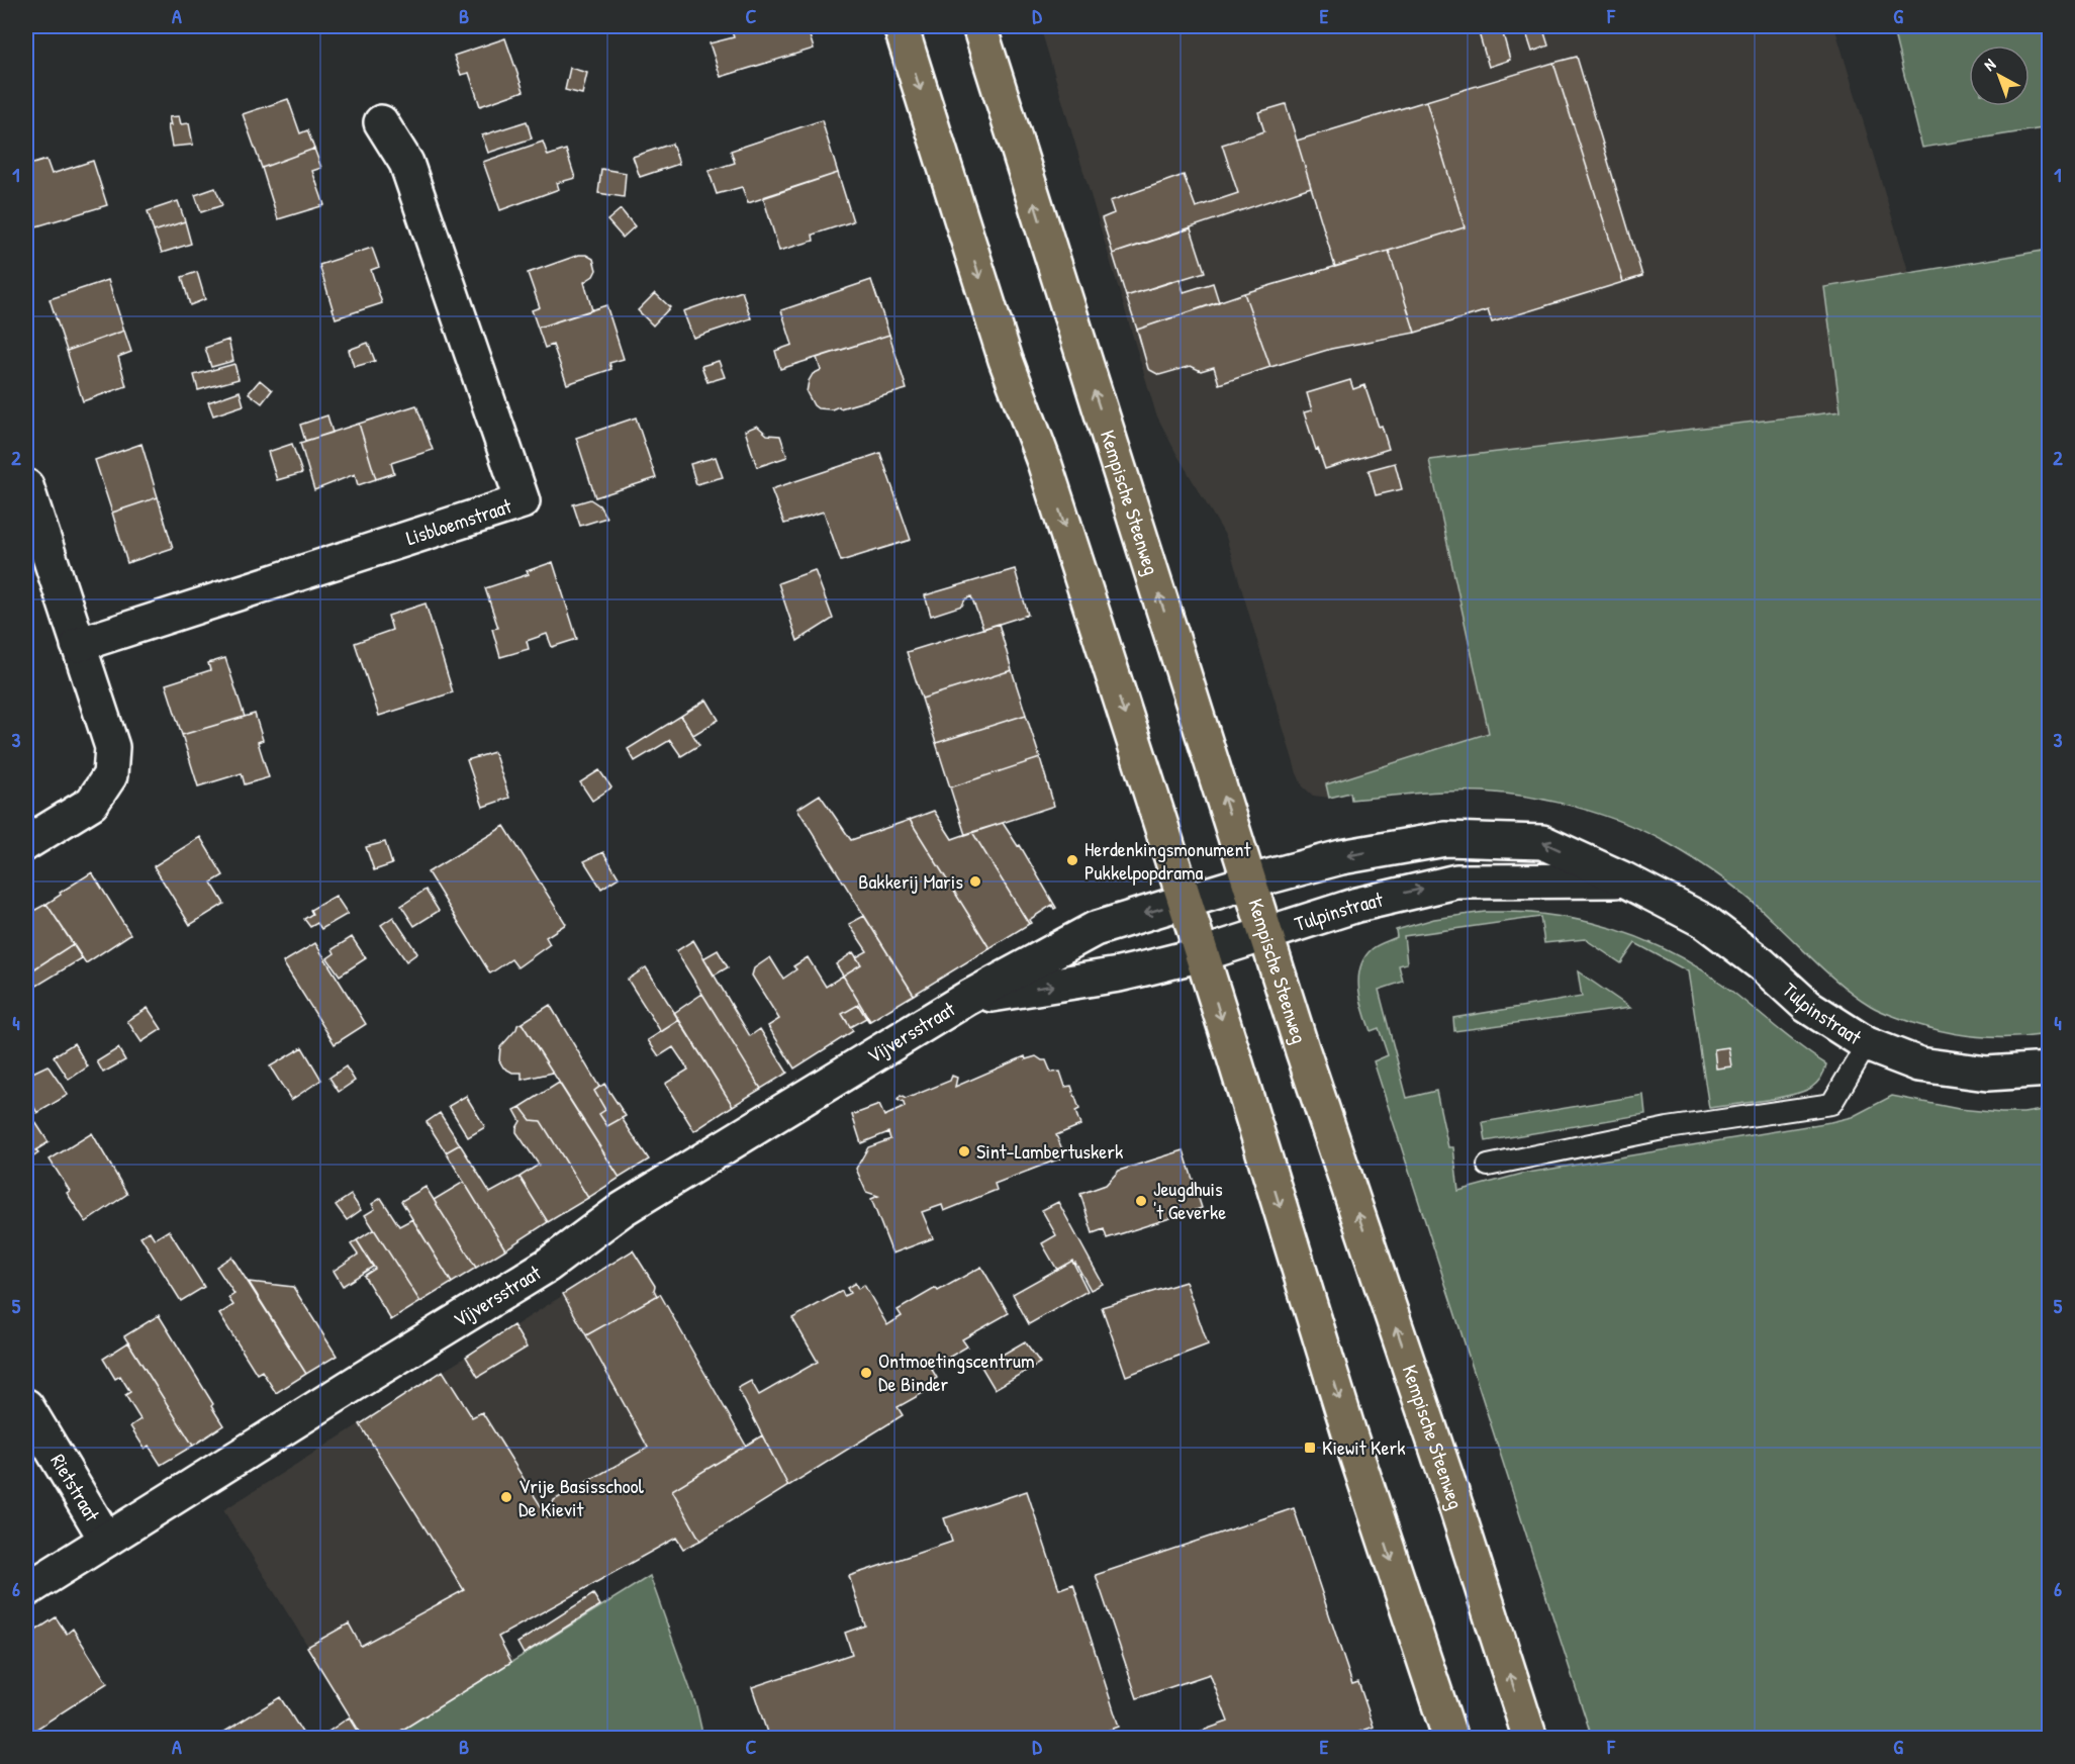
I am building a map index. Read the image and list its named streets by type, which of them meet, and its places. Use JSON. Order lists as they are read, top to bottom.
{
  "streets": {
    "main road": ["Kempische Steenweg"],
    "street": [
      "Lisbloemstraat",
      "Tulpinstraat",
      "Vijversstraat",
      "Rietstraat"
    ]
  },
  "crossings": [
    ["Kempische Steenweg", "Tulpinstraat"],
    ["Kempische Steenweg", "Vijversstraat"],
    ["Tulpinstraat", "Vijversstraat"],
    ["Vijversstraat", "Rietstraat"]
  ],
  "places": {
    "other": [
      "Herdenkingsmonument Pukkelpopdrama",
      "Bakkerij Maris",
      "Sint-Lambertuskerk",
      "Jeugdhuis 't Geverke",
      "Ontmoetingscentrum De Binder",
      "Vrije Basisschool De Kievit"
    ],
    "transit": ["Kiewit Kerk"]
  },
  "north": "top left",
  "grid": {
    "columns": [
      "A",
      "B",
      "C",
      "D",
      "E",
      "F",
      "G"
    ],
    "rows": [
      "1",
      "2",
      "3",
      "4",
      "5",
      "6"
    ]
  }
}
